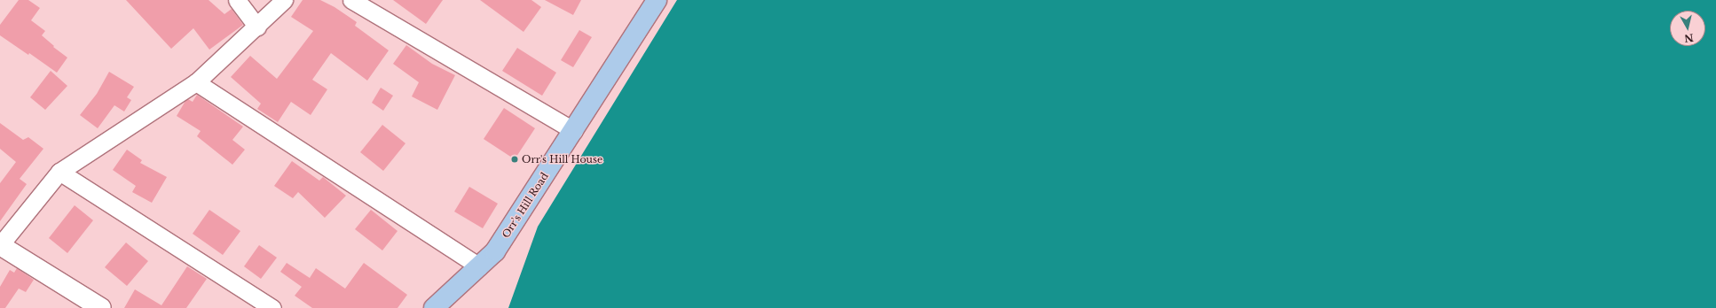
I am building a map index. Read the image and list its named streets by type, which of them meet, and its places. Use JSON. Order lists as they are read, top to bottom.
{
  "streets": {
    "main road": ["Orr’s Hill Road"]
  },
  "places": ["Orr's Hill House"],
  "north": "bottom"
}
